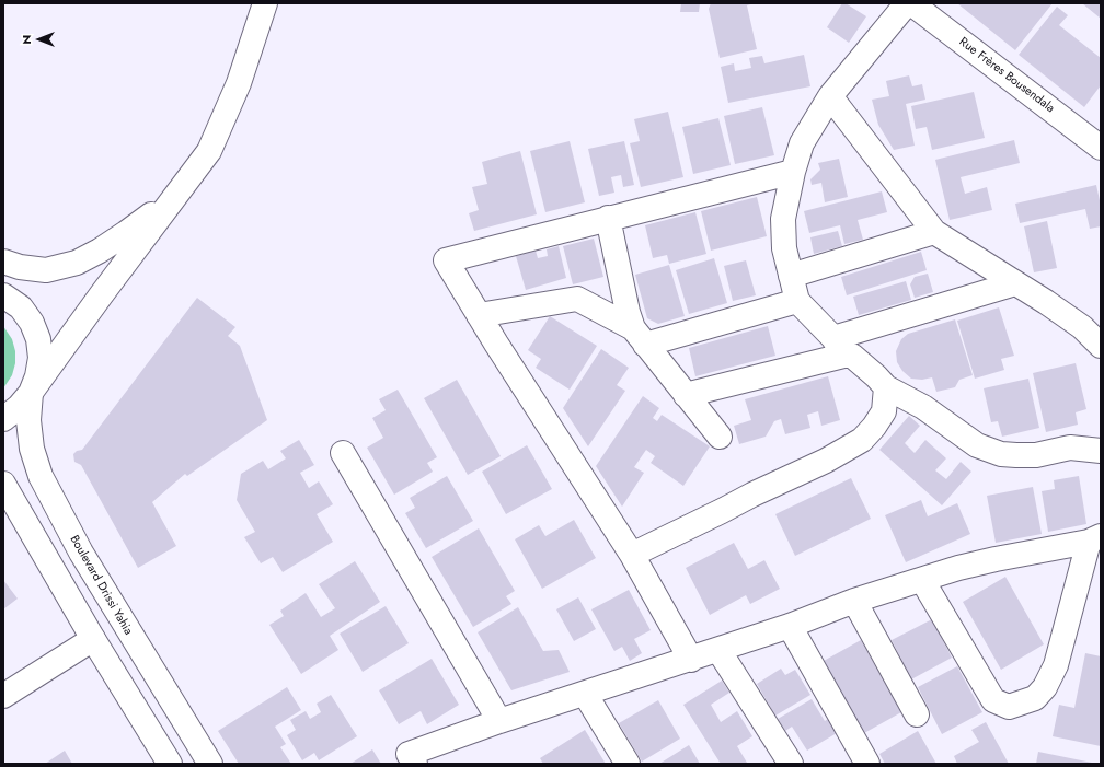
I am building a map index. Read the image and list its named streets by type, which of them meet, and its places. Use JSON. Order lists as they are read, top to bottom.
{
  "streets": {
    "street": ["Rue Frères Bousendala", "Boulevard Drissi Yahia"]
  },
  "north": "left"
}
